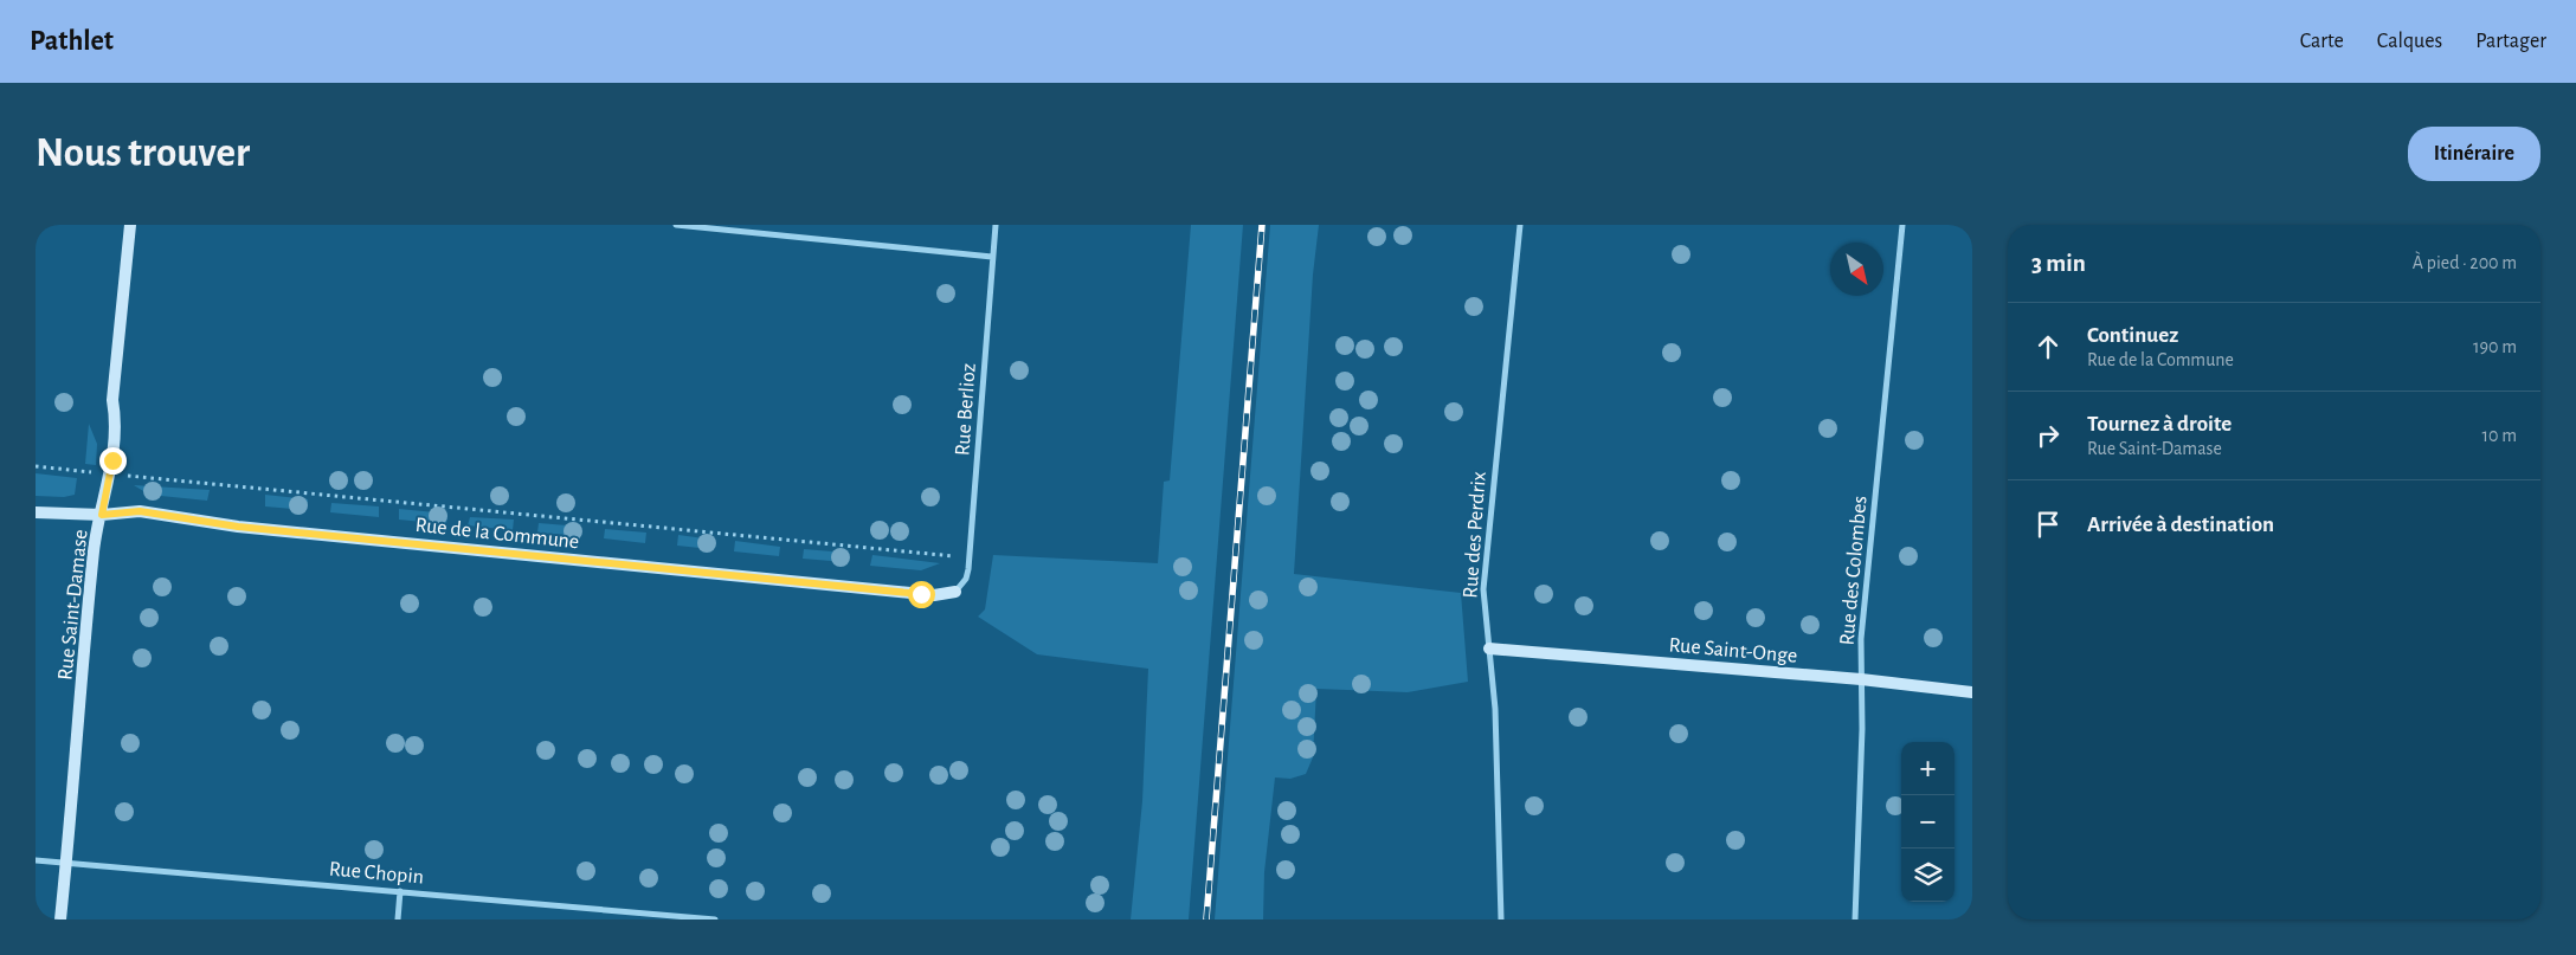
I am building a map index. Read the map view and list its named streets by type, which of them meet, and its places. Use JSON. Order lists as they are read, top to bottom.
{
  "streets": {
    "street": [
      "Rue Berlioz",
      "Rue de la Commune",
      "Rue des Perdrix",
      "Rue des Colombes",
      "Rue Saint-Damase",
      "Rue Saint-Onge",
      "Rue Chopin"
    ]
  },
  "crossings": [
    ["Rue Berlioz", "Rue de la Commune"],
    ["Rue de la Commune", "Rue Saint-Damase"],
    ["Rue des Perdrix", "Rue Saint-Onge"],
    ["Rue des Colombes", "Rue Saint-Onge"],
    ["Rue Saint-Damase", "Rue Chopin"]
  ],
  "north": "bottom right",
  "page": {
    "header": "Pathlet",
    "nav": ["Carte", "Calques", "Partager"],
    "buttons": "Itinéraire",
    "title": "Nous trouver",
    "heading": ["3 min", "À pied · 200 m"],
    "list": [
      ["Continuez", "Rue de la Commune", "190 m"],
      ["Tournez à droite", "Rue Saint-Damase", "10 m"],
      "Arrivée à destination"
    ],
    "map_buttons": ["+", "−"]
  }
}
